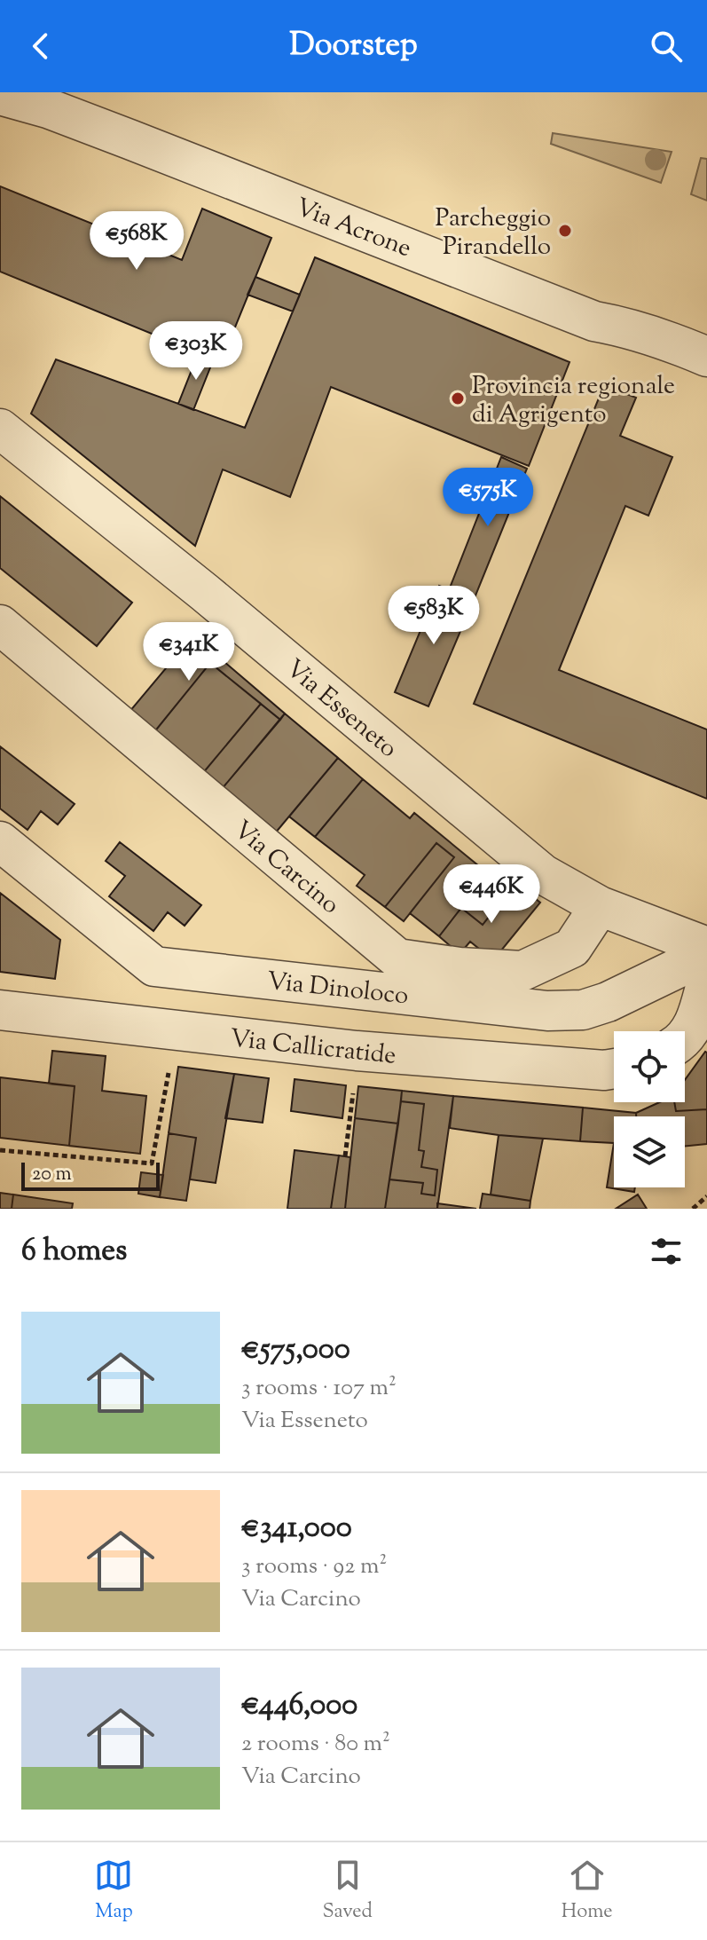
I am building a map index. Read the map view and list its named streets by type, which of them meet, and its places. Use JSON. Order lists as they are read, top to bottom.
{
  "streets": {
    "street": [
      "Via Acrone",
      "Via Esseneto",
      "Via Carcino",
      "Via Dinoloco",
      "Via Callicratide"
    ]
  },
  "crossings": [
    ["Via Esseneto", "Via Carcino"]
  ],
  "places": ["Parcheggio Pirandello", "Provincia regionale di Agrigento"],
  "scale_bar": "20 m",
  "page": {
    "header": "Doorstep",
    "price": [
      "€568K",
      "€303K",
      "€575K",
      "€583K",
      "€341K",
      "€446K"
    ],
    "scale": "20 m",
    "heading": "6 homes",
    "list": [
      {
        "name": "€575,000",
        "note": "3 rooms · 107 m² · Via Esseneto"
      },
      {
        "name": "€341,000",
        "note": "3 rooms · 92 m² · Via Carcino"
      },
      {
        "name": "€446,000",
        "note": "2 rooms · 80 m² · Via Carcino"
      }
    ],
    "tabs": ["Map", "Saved", "Home"]
  }
}
